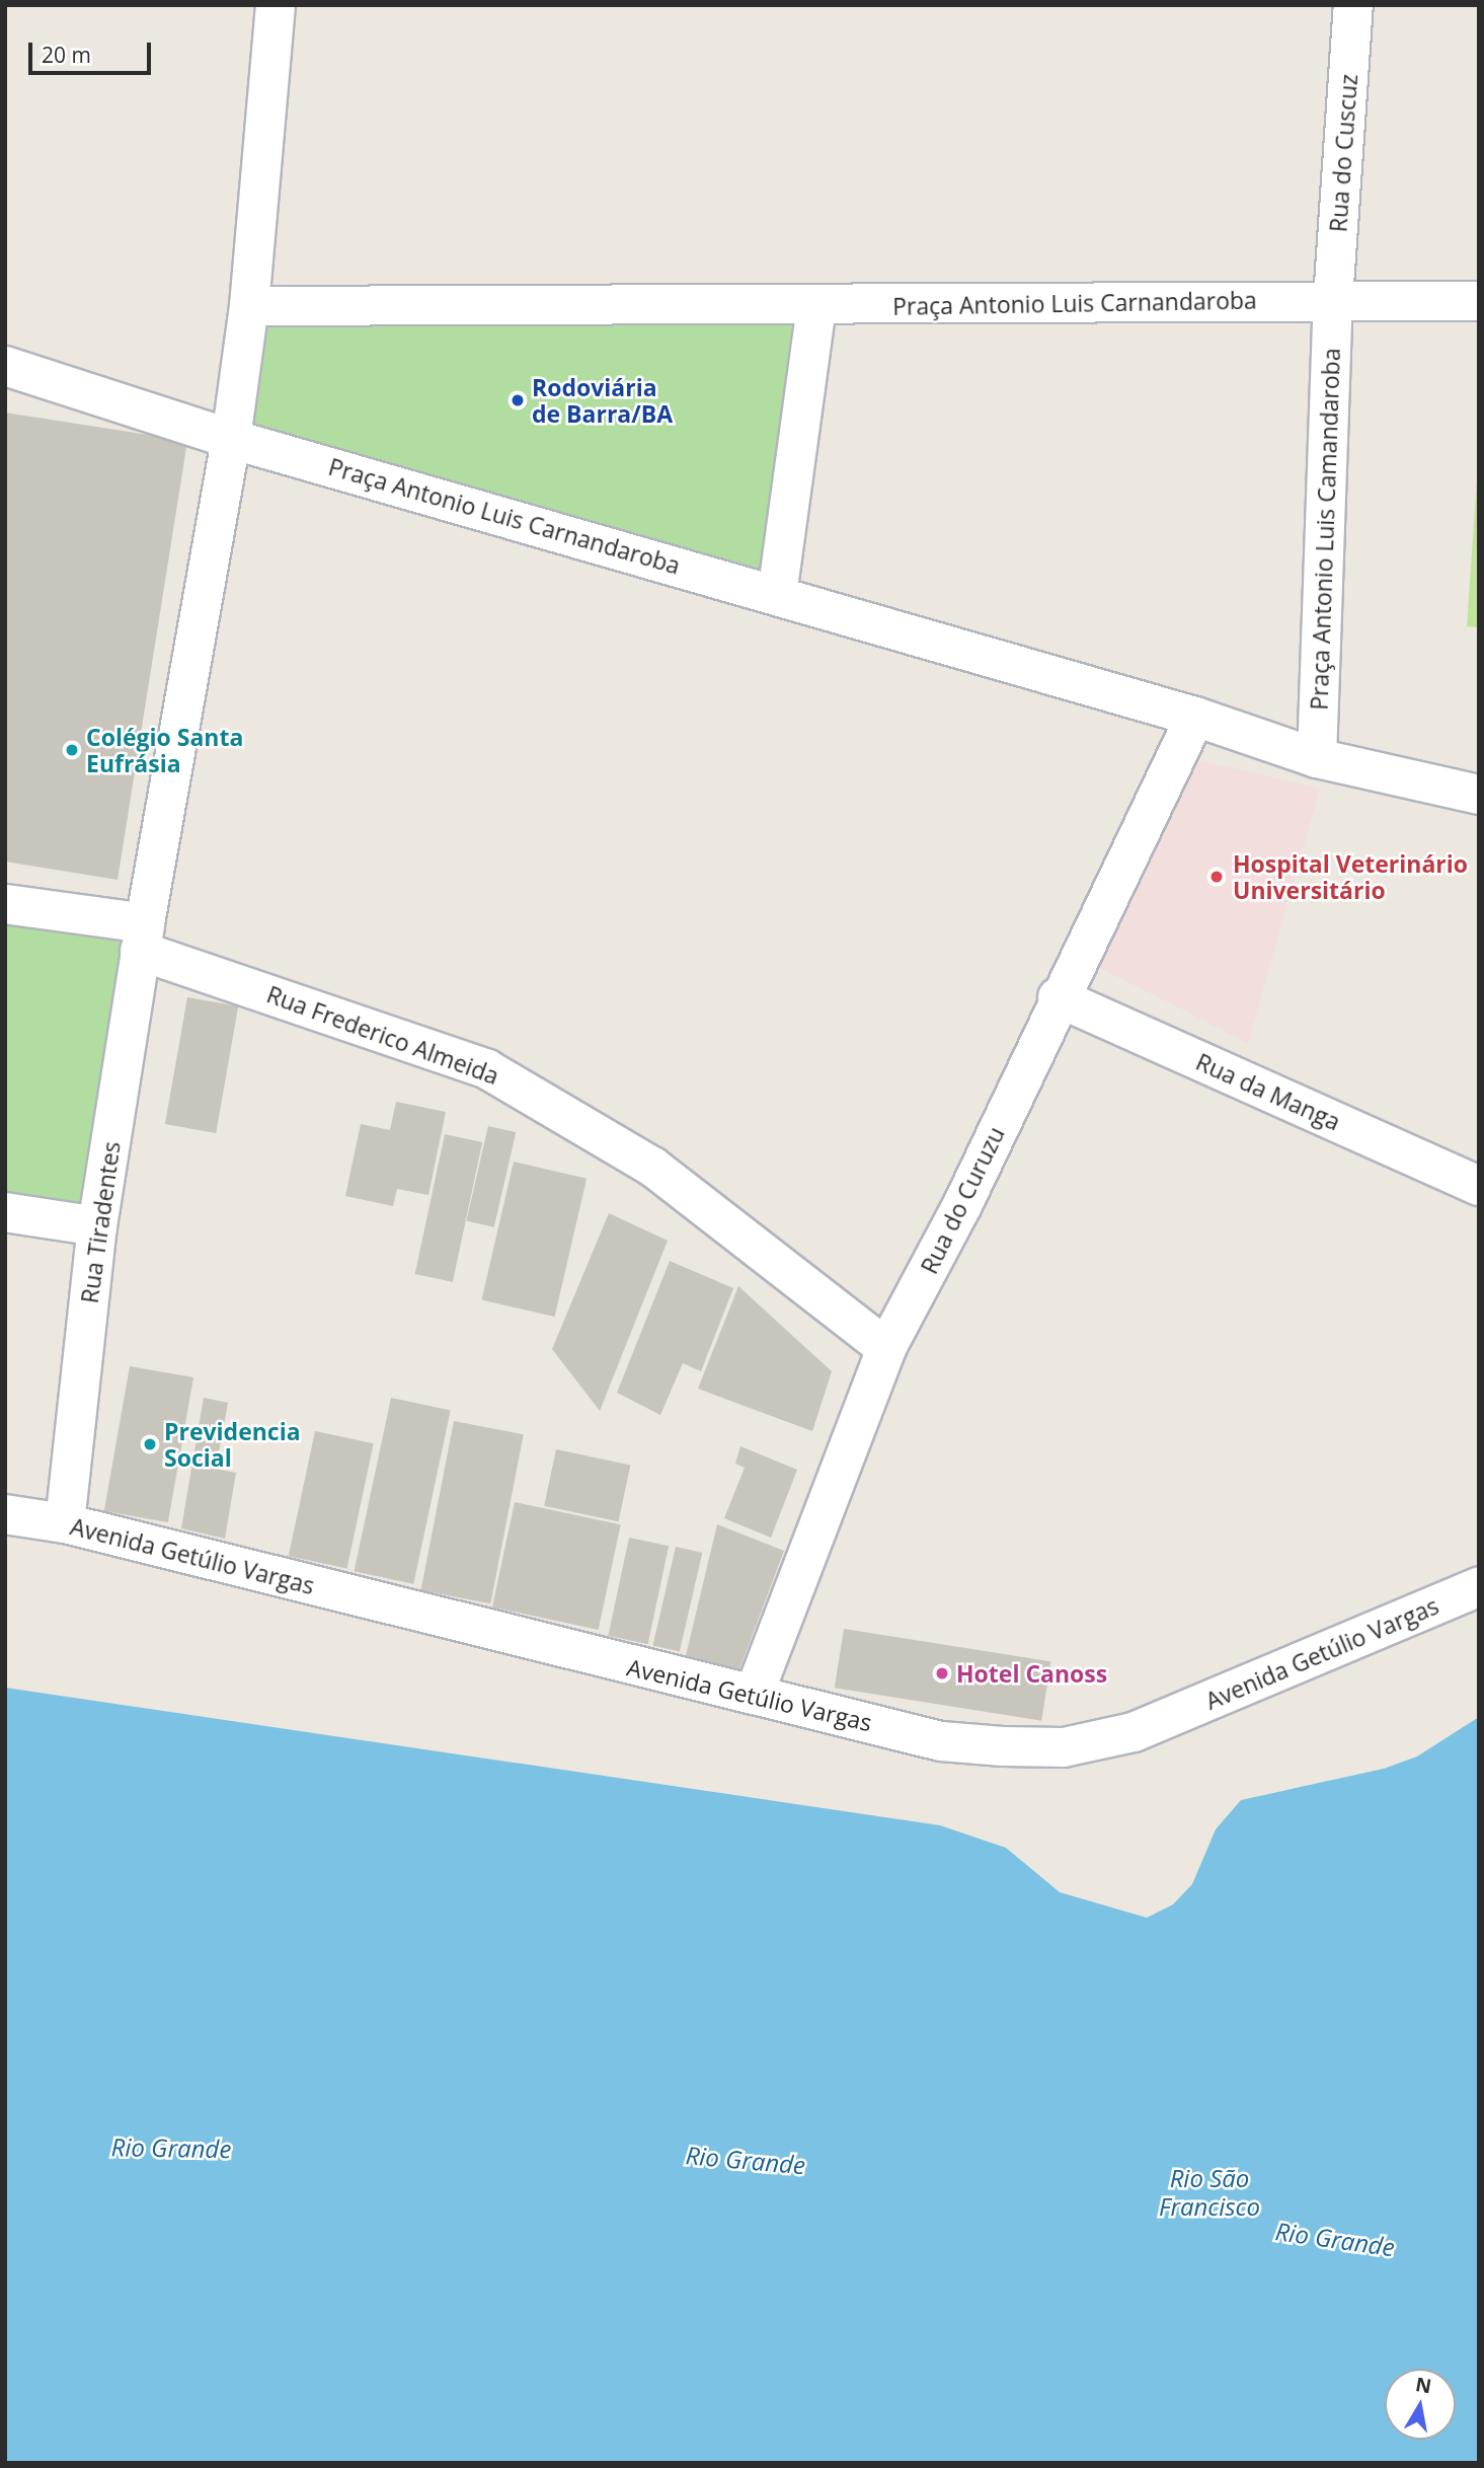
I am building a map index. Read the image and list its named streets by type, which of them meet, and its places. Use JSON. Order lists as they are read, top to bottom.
{
  "streets": {
    "street": [
      "Rua do Cuscuz",
      "Praça Antonio Luis Carnandaroba",
      "Praça Antonio Luis Camandaroba",
      "Rua Frederico Almeida",
      "Rua da Manga",
      "Rua do Curuzu",
      "Rua Tiradentes",
      "Avenida Getúlio Vargas"
    ]
  },
  "crossings": [
    ["Rua do Cuscuz", "Praça Antonio Luis Carnandaroba"],
    ["Rua do Cuscuz", "Praça Antonio Luis Camandaroba"],
    ["Praça Antonio Luis Carnandaroba", "Praça Antonio Luis Camandaroba"],
    ["Praça Antonio Luis Carnandaroba", "Rua do Curuzu"],
    ["Praça Antonio Luis Carnandaroba", "Rua Tiradentes"],
    ["Rua Frederico Almeida", "Rua do Curuzu"],
    ["Rua Frederico Almeida", "Rua Tiradentes"],
    ["Rua da Manga", "Rua do Curuzu"],
    ["Rua do Curuzu", "Avenida Getúlio Vargas"],
    ["Rua Tiradentes", "Avenida Getúlio Vargas"]
  ],
  "water": ["Rio Grande", "Rio São Francisco"],
  "places": [
    "Rodoviária de Barra/BA",
    "Colégio Santa Eufrásia",
    "Hospital Veterinário Universitário",
    "Previdencia Social",
    "Hotel Canoss"
  ],
  "scale_bar": "20 m",
  "north": "top"
}
